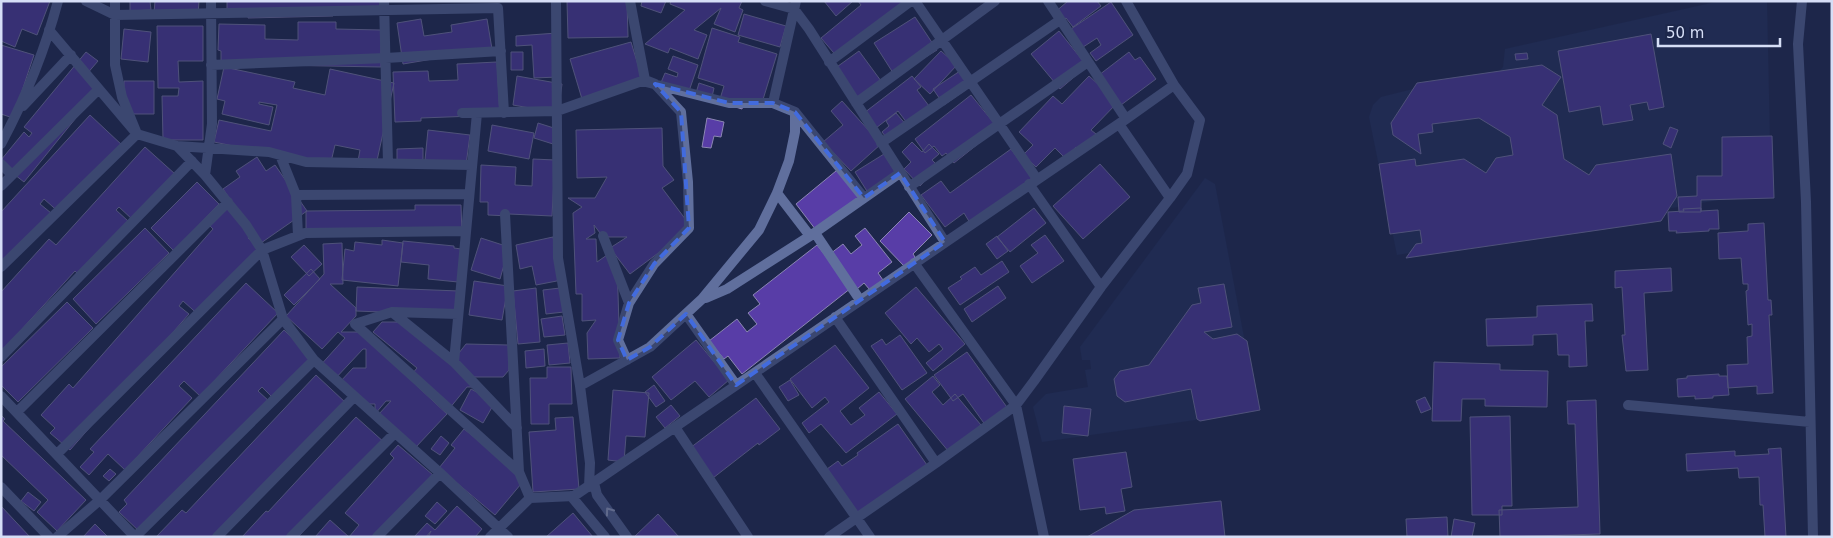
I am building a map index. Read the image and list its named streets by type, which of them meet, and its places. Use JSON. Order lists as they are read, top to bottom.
{
  "scale_bar": "50 m"
}
